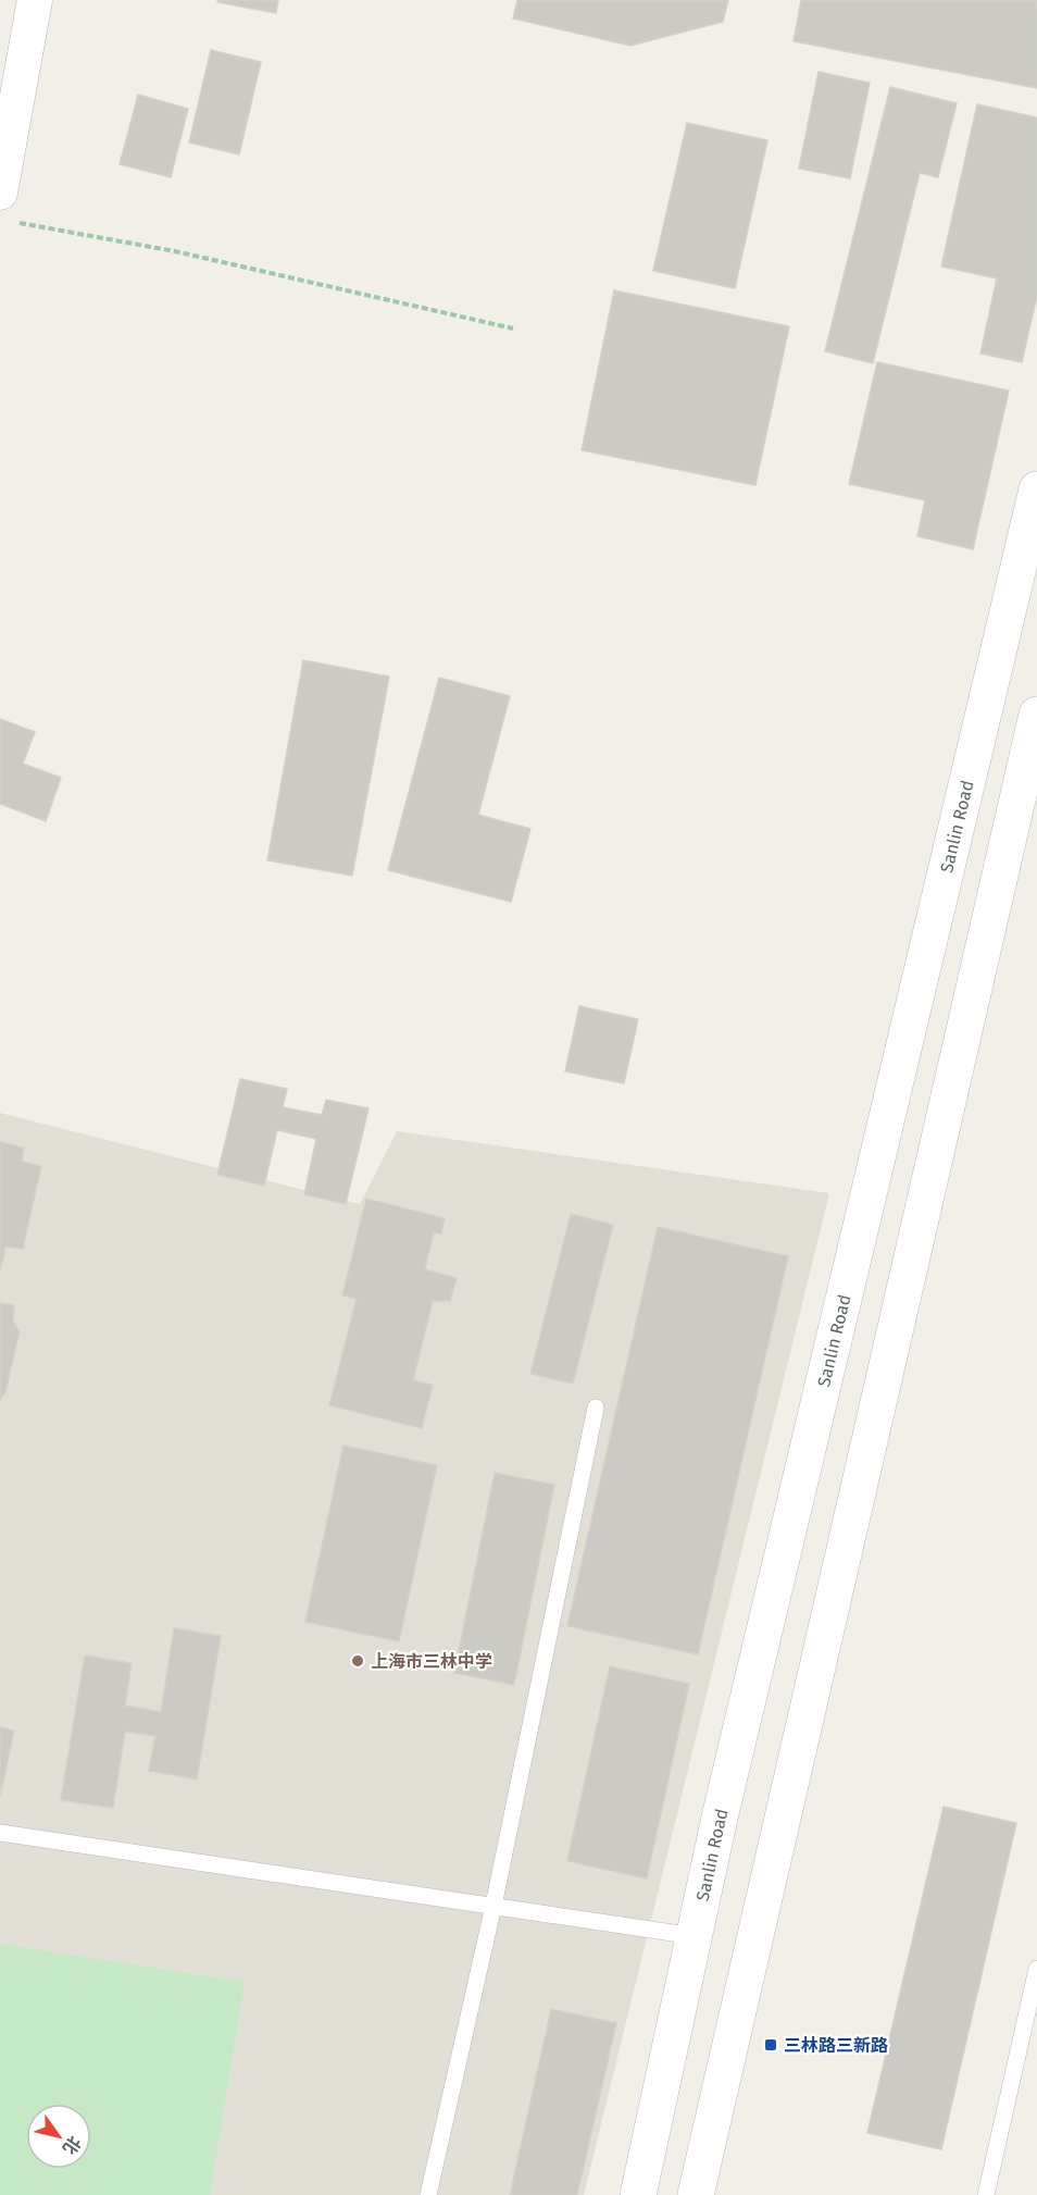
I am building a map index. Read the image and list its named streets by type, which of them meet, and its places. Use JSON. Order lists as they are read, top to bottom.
{
  "streets": {
    "main road": ["Sanlin Road"]
  },
  "places": {
    "other": ["上海市三林中学"],
    "transit": ["三林路三新路"]
  },
  "north": "bottom right"
}
